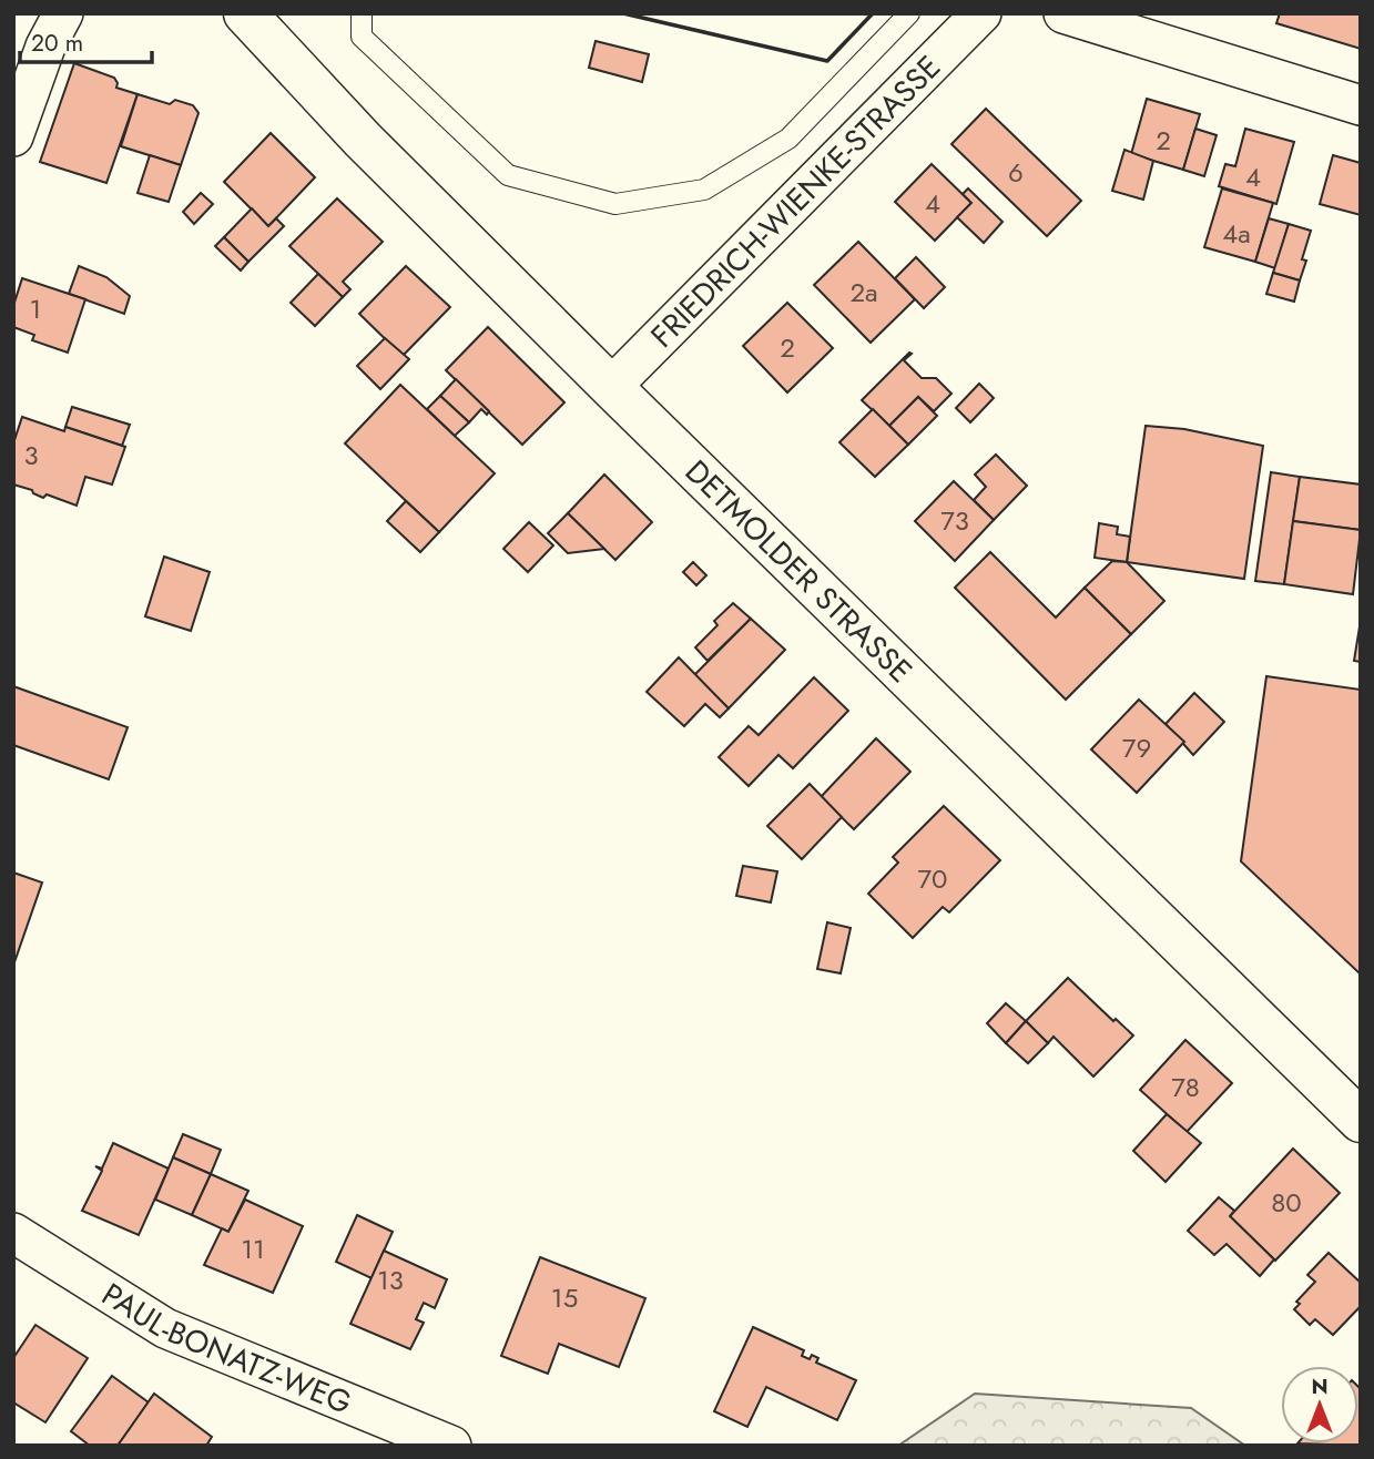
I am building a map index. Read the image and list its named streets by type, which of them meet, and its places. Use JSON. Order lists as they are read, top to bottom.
{
  "streets": {
    "main road": ["DETMOLDER STRASSE"],
    "street": ["FRIEDRICH-WIENKE-STRASSE", "PAUL-BONATZ-WEG"]
  },
  "crossings": [
    ["FRIEDRICH-WIENKE-STRASSE", "DETMOLDER STRASSE"]
  ],
  "house_numbers": [
    "2",
    "6",
    "4",
    "4",
    "4a",
    "2a",
    "1",
    "2",
    "3",
    "73",
    "79",
    "70",
    "78",
    "80",
    "11",
    "13",
    "15"
  ],
  "scale_bar": "20 m",
  "north": "top"
}
